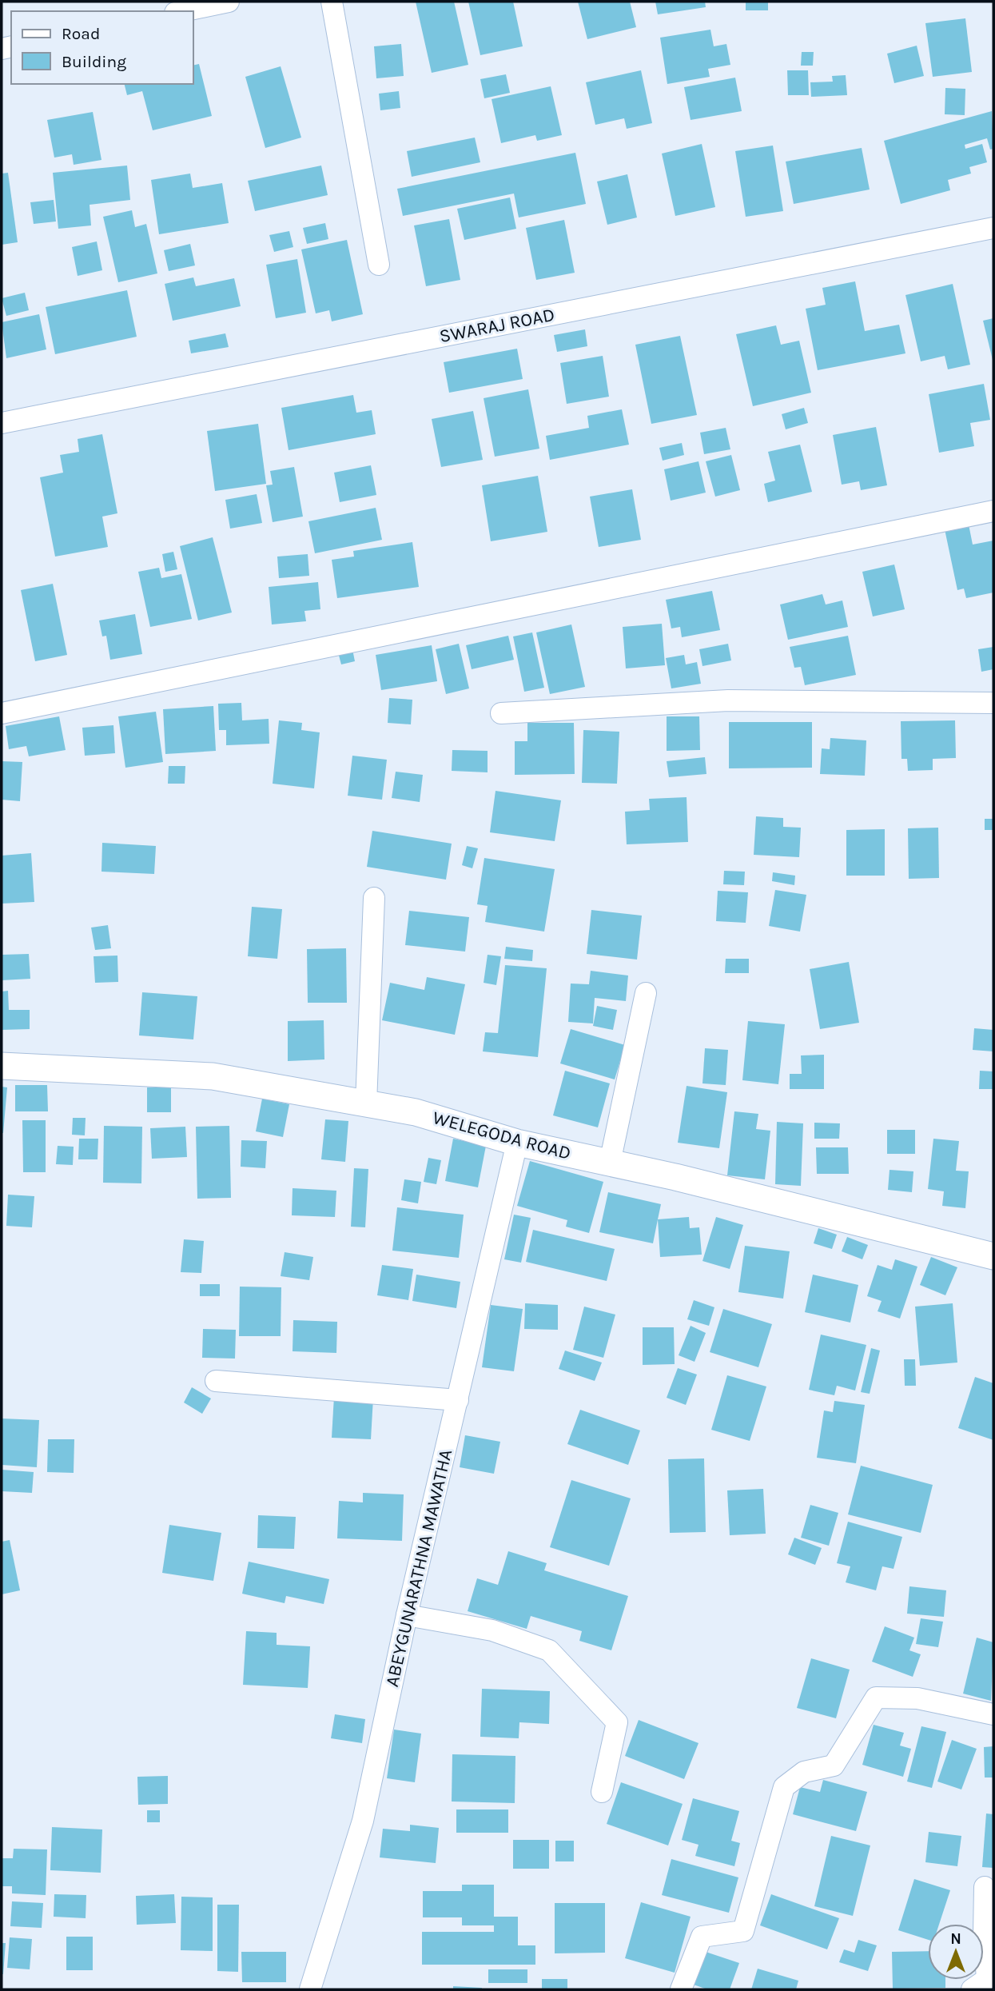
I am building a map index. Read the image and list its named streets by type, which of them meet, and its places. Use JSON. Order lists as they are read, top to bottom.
{
  "streets": {
    "street": ["SWARAJ ROAD", "WELEGODA ROAD", "ABEYGUNARATHNA MAWATHA"]
  },
  "crossings": [
    ["WELEGODA ROAD", "ABEYGUNARATHNA MAWATHA"]
  ],
  "legend": ["Road", "Building"],
  "north": "top"
}
